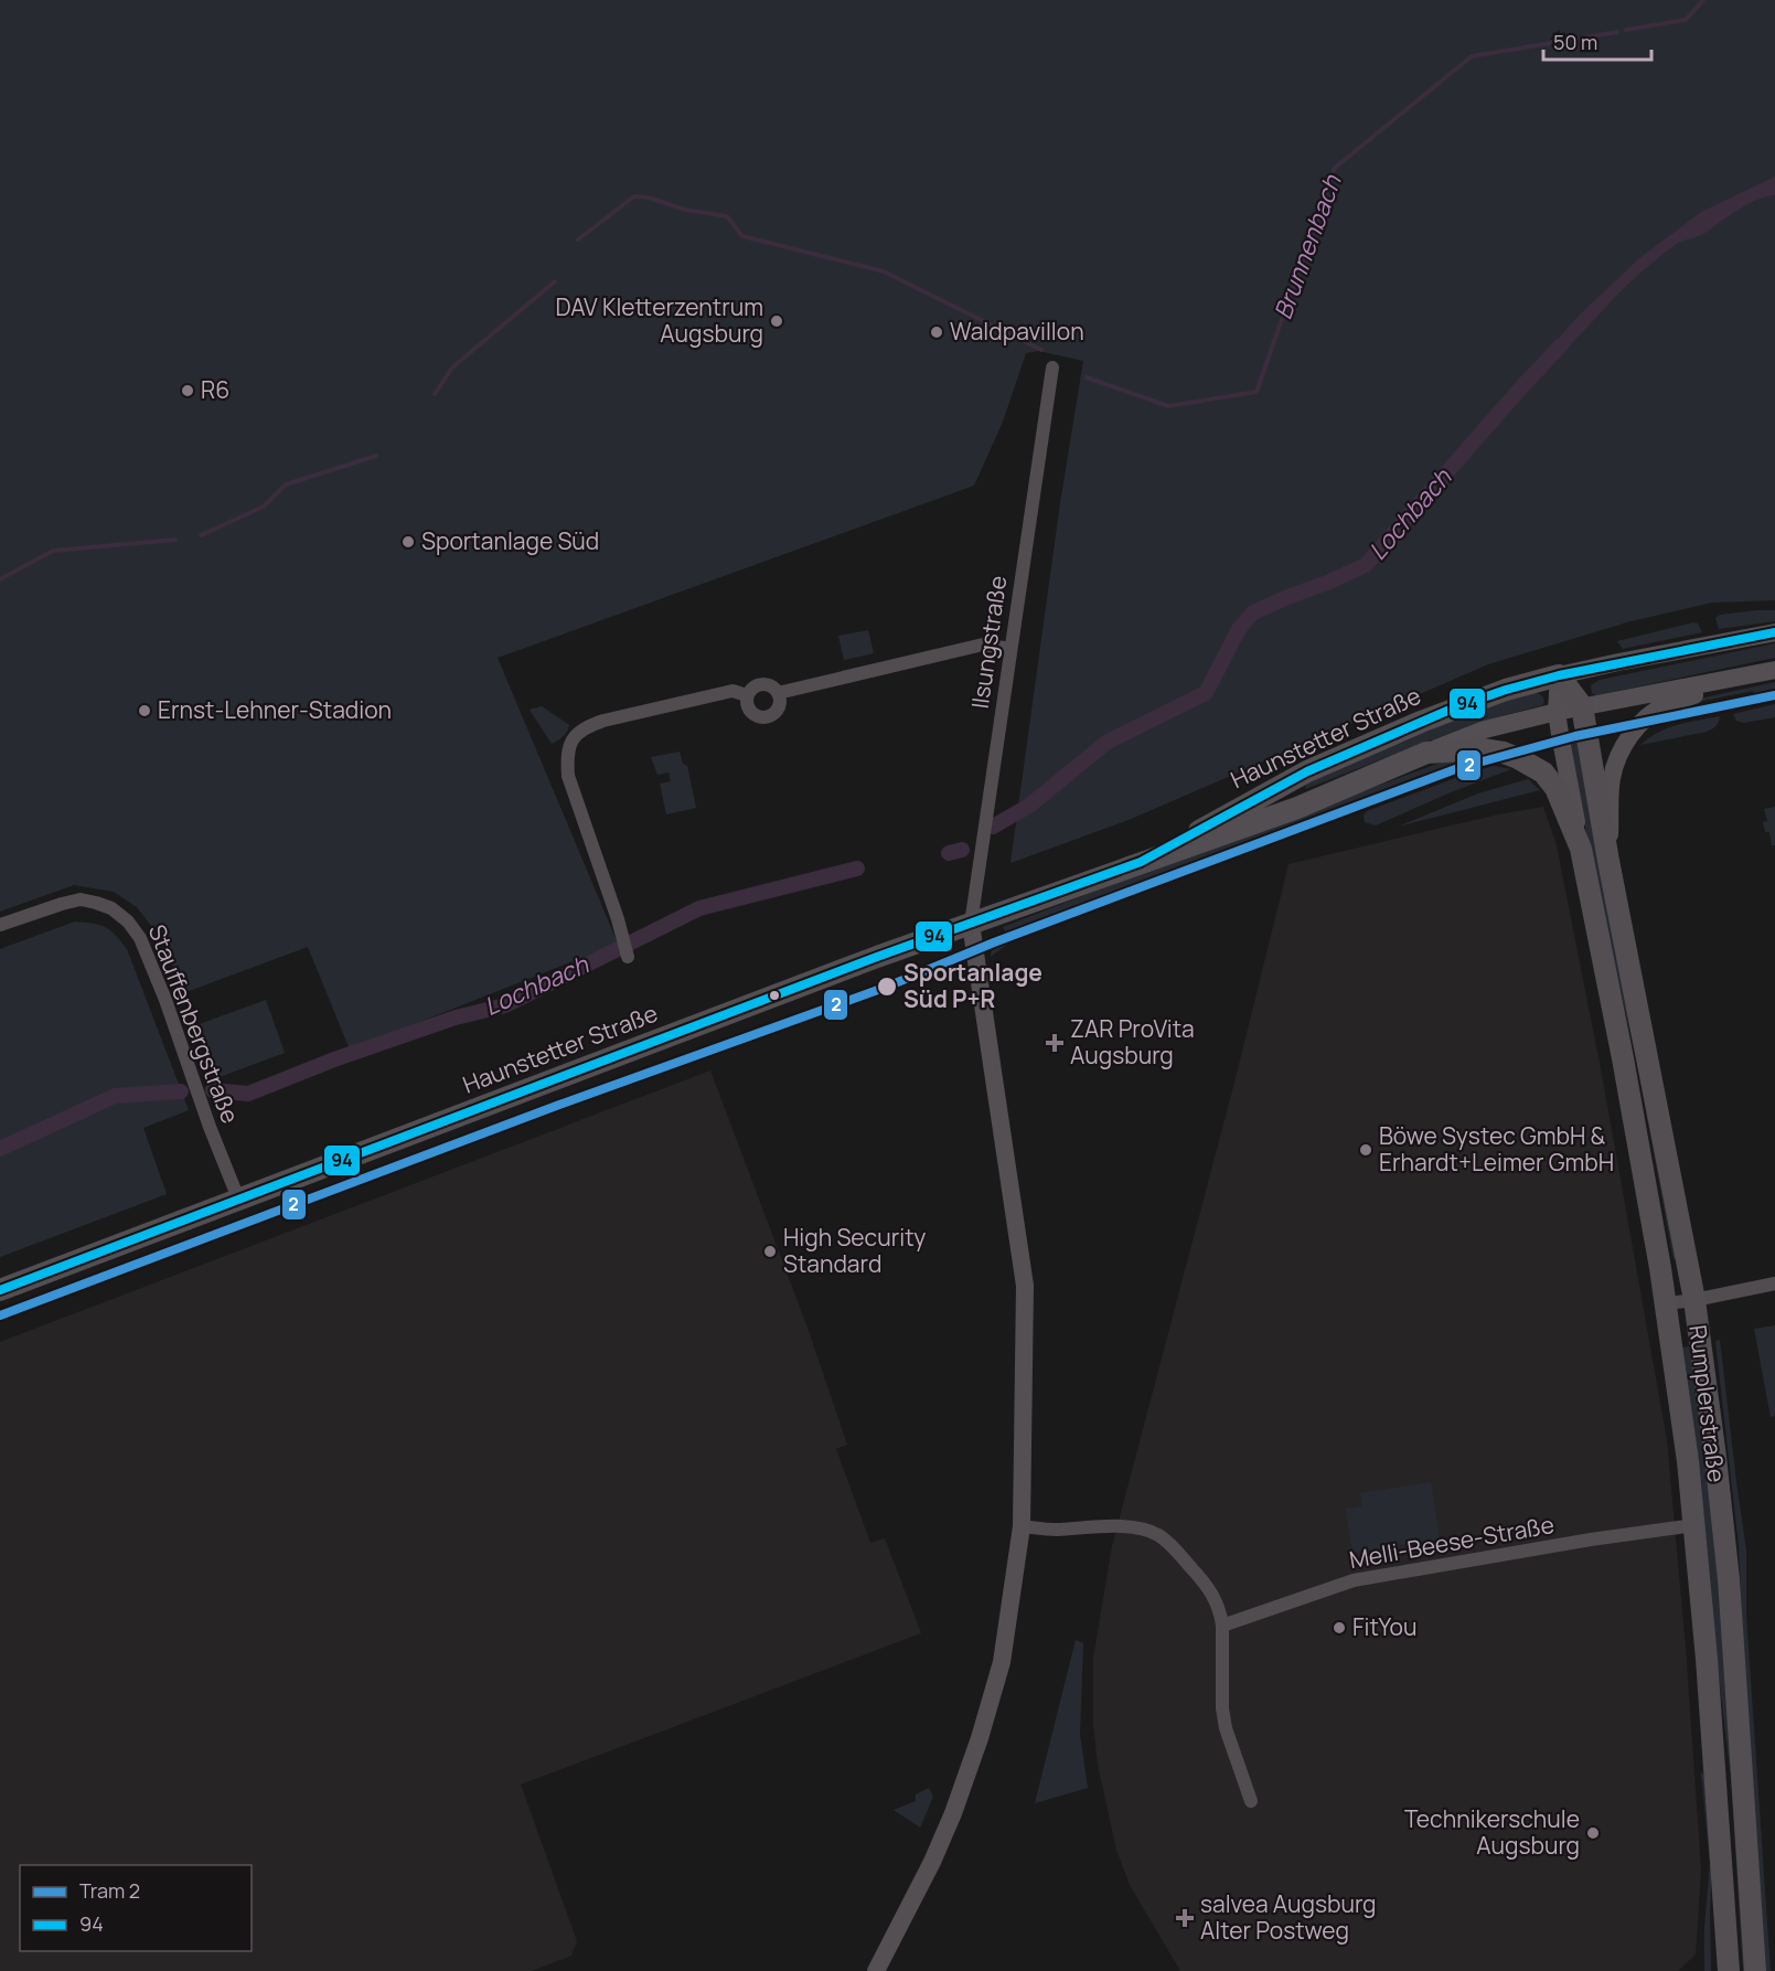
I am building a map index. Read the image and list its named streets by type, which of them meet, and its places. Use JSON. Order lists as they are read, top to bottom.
{
  "streets": {
    "main road": ["Haunstetter Straße", "Rumplerstraße"],
    "street": ["Ilsungstraße", "Stauffenbergstraße", "Melli-Beese-Straße"]
  },
  "crossings": [
    ["Ilsungstraße", "Haunstetter Straße"],
    ["Haunstetter Straße", "Stauffenbergstraße"],
    ["Haunstetter Straße", "Rumplerstraße"],
    ["Rumplerstraße", "Melli-Beese-Straße"]
  ],
  "water": ["Brunnenbach", "Lochbach"],
  "places": {
    "other": [
      "DAV Kletterzentrum Augsburg",
      "Waldpavillon",
      "R6",
      "Sportanlage Süd",
      "Ernst-Lehner-Stadion",
      "Sportanlage Süd P+R",
      "Böwe Systec GmbH & Erhardt+Leimer GmbH",
      "High Security Standard",
      "FitYou",
      "Technikerschule Augsburg"
    ],
    "health": ["ZAR ProVita Augsburg", "salvea Augsburg Alter Postweg"]
  },
  "lines": ["transit line 94", "tram line 2"],
  "legend": ["Tram 2", "94"],
  "scale_bar": "50 m"
}
